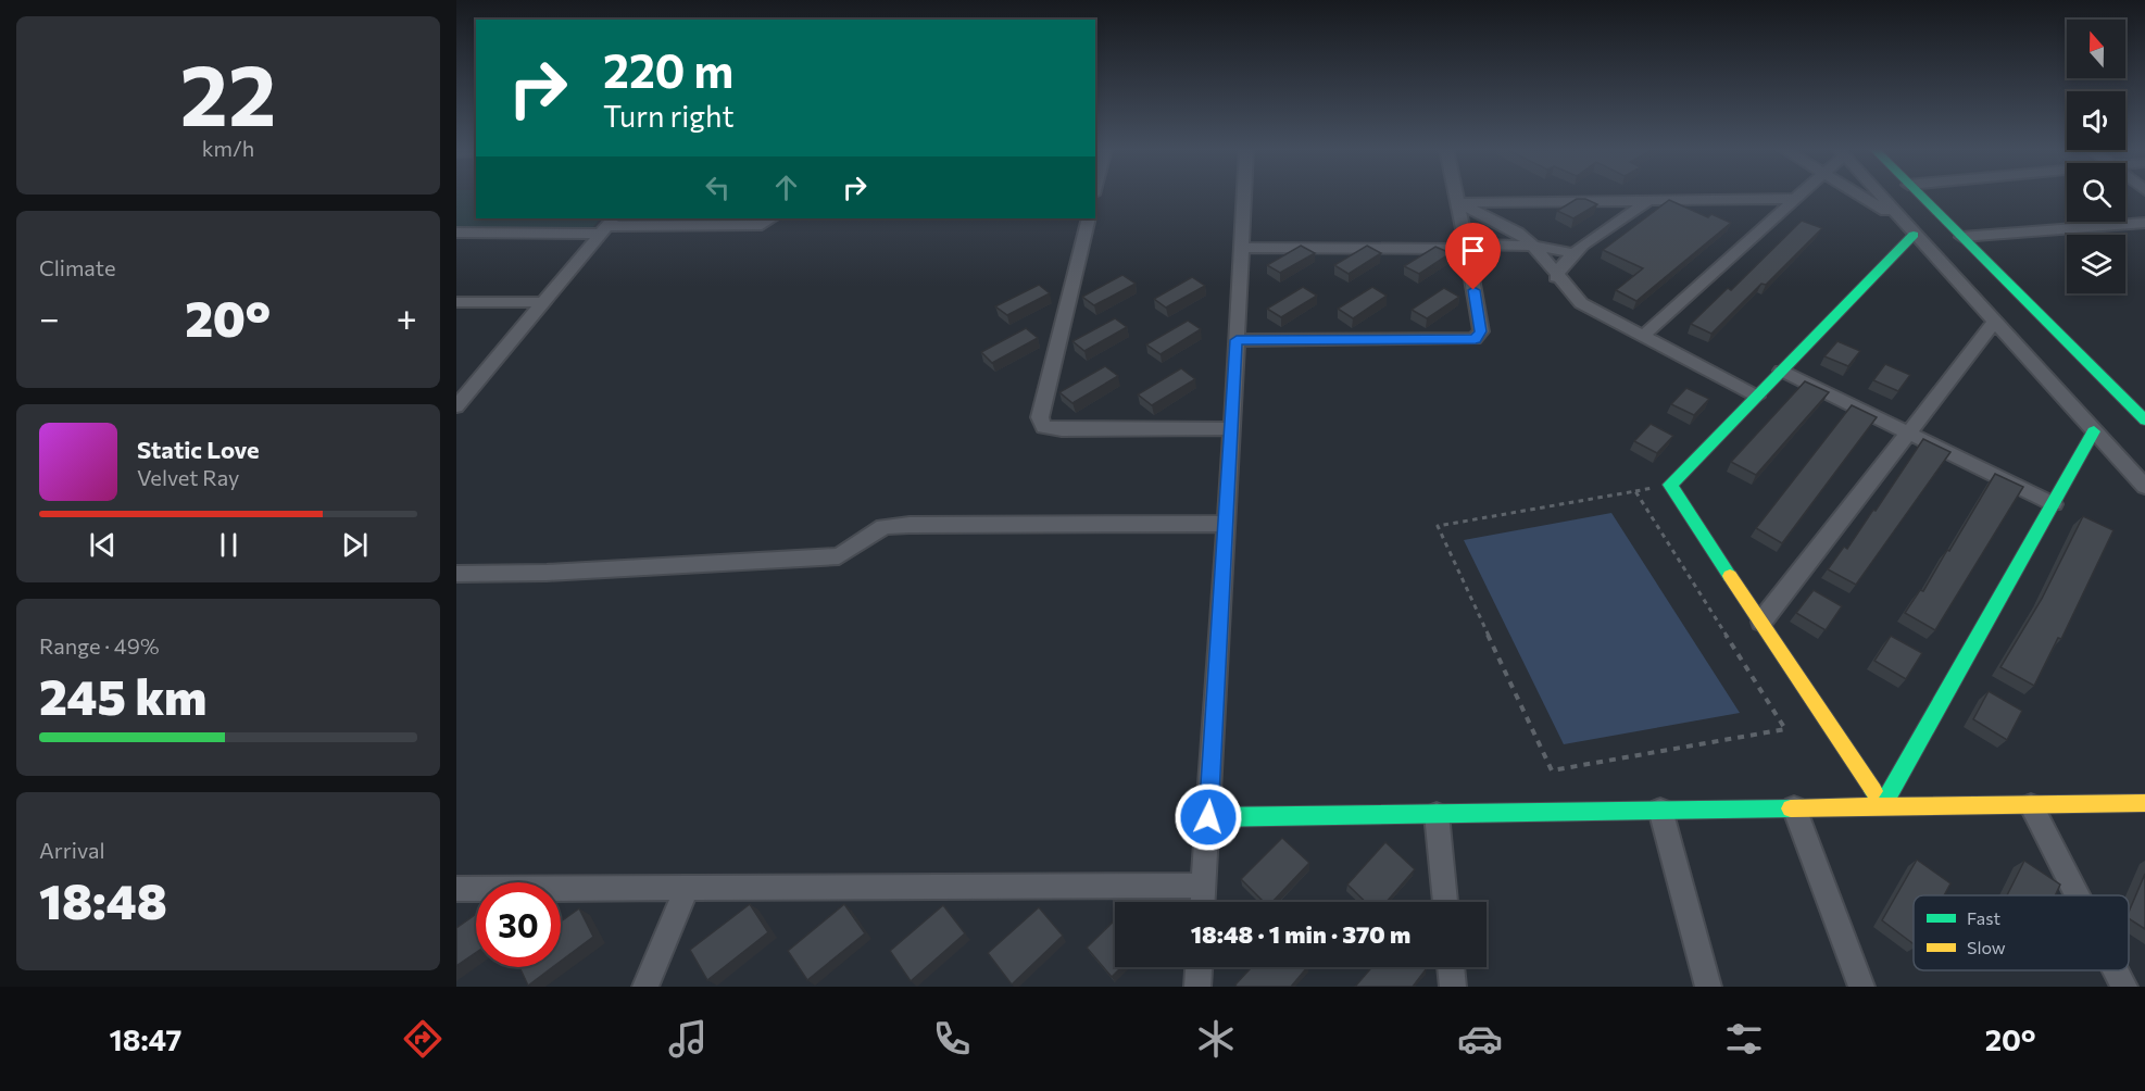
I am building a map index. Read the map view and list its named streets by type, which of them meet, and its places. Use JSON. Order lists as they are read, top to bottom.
{
  "legend": ["Fast", "Slow"],
  "north": "top",
  "page": {
    "tile": [
      ["22", "km/h"],
      "Climate",
      ["Range · 49%", "245 km"],
      ["Arrival", "18:48"]
    ],
    "turn": ["220 m", "Turn right"],
    "heat": ["−", "20°", "+"],
    "song": ["Static Love", "Velvet Ray"],
    "limit": "30",
    "trip": "18:48 · 1 min · 370 m",
    "tabs": ["18:47", "20°"]
  }
}
